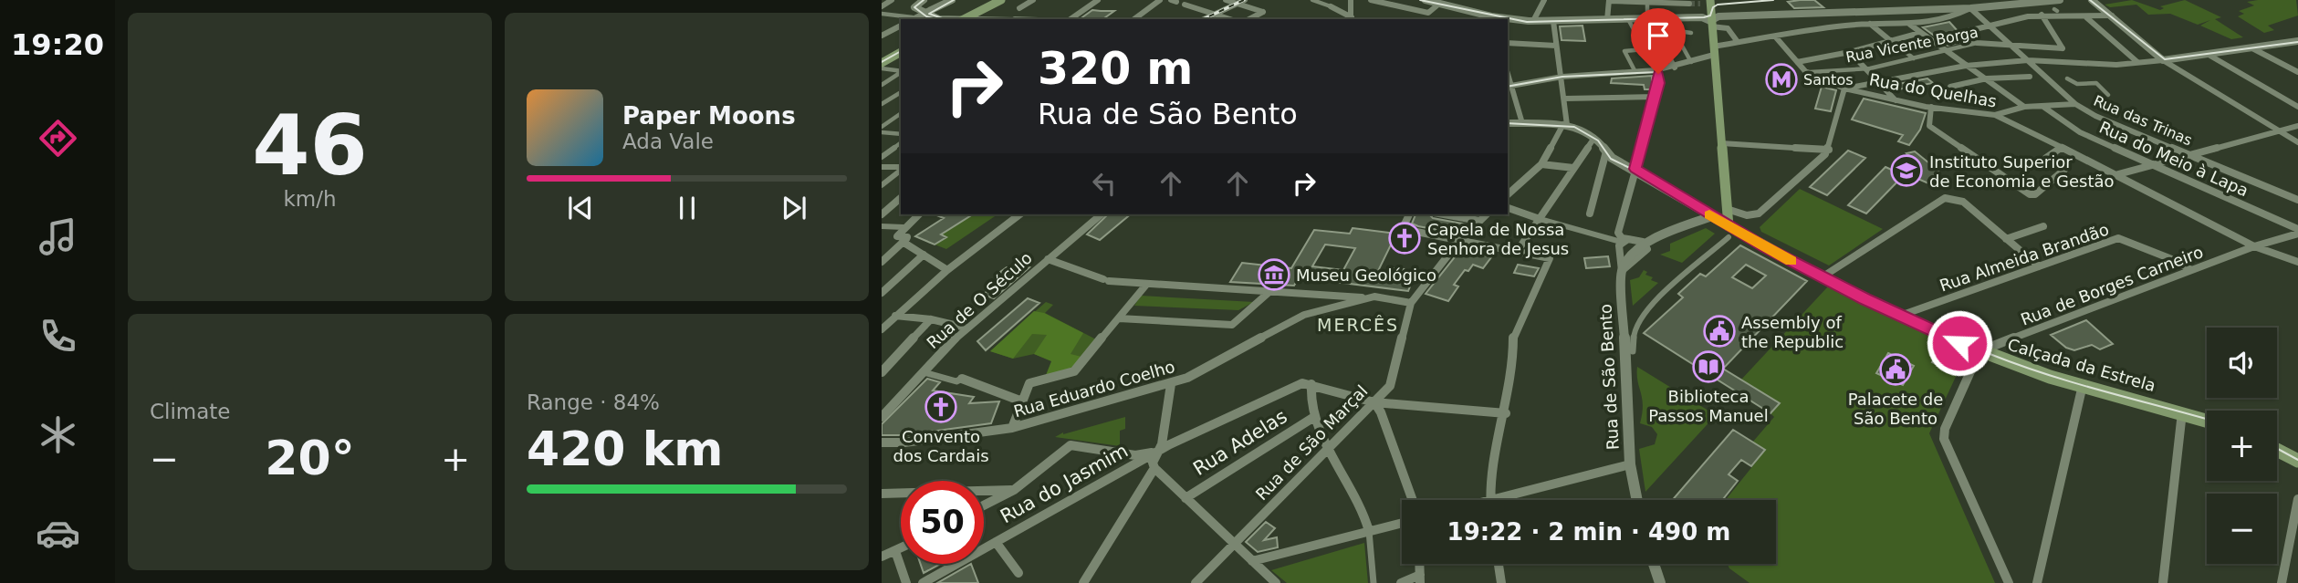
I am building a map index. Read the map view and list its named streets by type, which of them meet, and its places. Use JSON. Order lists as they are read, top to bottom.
{
  "streets": {
    "main road": ["Calçada da Estrela"],
    "street": [
      "Rua Vicente Borga",
      "Rua do Quelhas",
      "Rua das Trinas",
      "Rua do Meio à Lapa",
      "Rua Almeida Brandão",
      "Rua de Borges Carneiro",
      "Rua de O Século",
      "Rua de São Bento",
      "Rua Eduardo Coelho",
      "Rua Adelas",
      "Rua de São Marçal",
      "Rua do Jasmim"
    ]
  },
  "crossings": [
    ["Rua Vicente Borga", "Rua do Quelhas"],
    ["Rua Vicente Borga", "Rua das Trinas"],
    ["Rua do Quelhas", "Rua de Borges Carneiro"],
    ["Rua do Meio à Lapa", "Rua de Borges Carneiro"],
    ["Rua Almeida Brandão", "Rua de Borges Carneiro"],
    ["Rua Almeida Brandão", "Calçada da Estrela"],
    ["Rua de Borges Carneiro", "Calçada da Estrela"],
    ["Calçada da Estrela", "Rua de São Bento"],
    ["Rua Eduardo Coelho", "Rua de São Marçal"]
  ],
  "districts": ["MERCÊS"],
  "places": {
    "metro station": ["Santos"],
    "school or university": ["Instituto Superior de Economia e Gestão"],
    "church": ["Capela de Nossa Senhora de Jesus", "Convento dos Cardais"],
    "museum": ["Museu Geológico"],
    "public building": ["Assembly of the Republic", "Palacete de São Bento"],
    "library": ["Biblioteca Passos Manuel"]
  },
  "page": {
    "tabs": "19:20",
    "tile": [
      ["46", "km/h"],
      "Climate",
      ["Range · 84%", "420 km"]
    ],
    "turn": ["320 m", "Rua de São Bento"],
    "song": ["Paper Moons", "Ada Vale"],
    "map_buttons": ["+", "−"],
    "heat": ["−", "20°", "+"],
    "limit": "50",
    "trip": "19:22 · 2 min · 490 m"
  }
}
